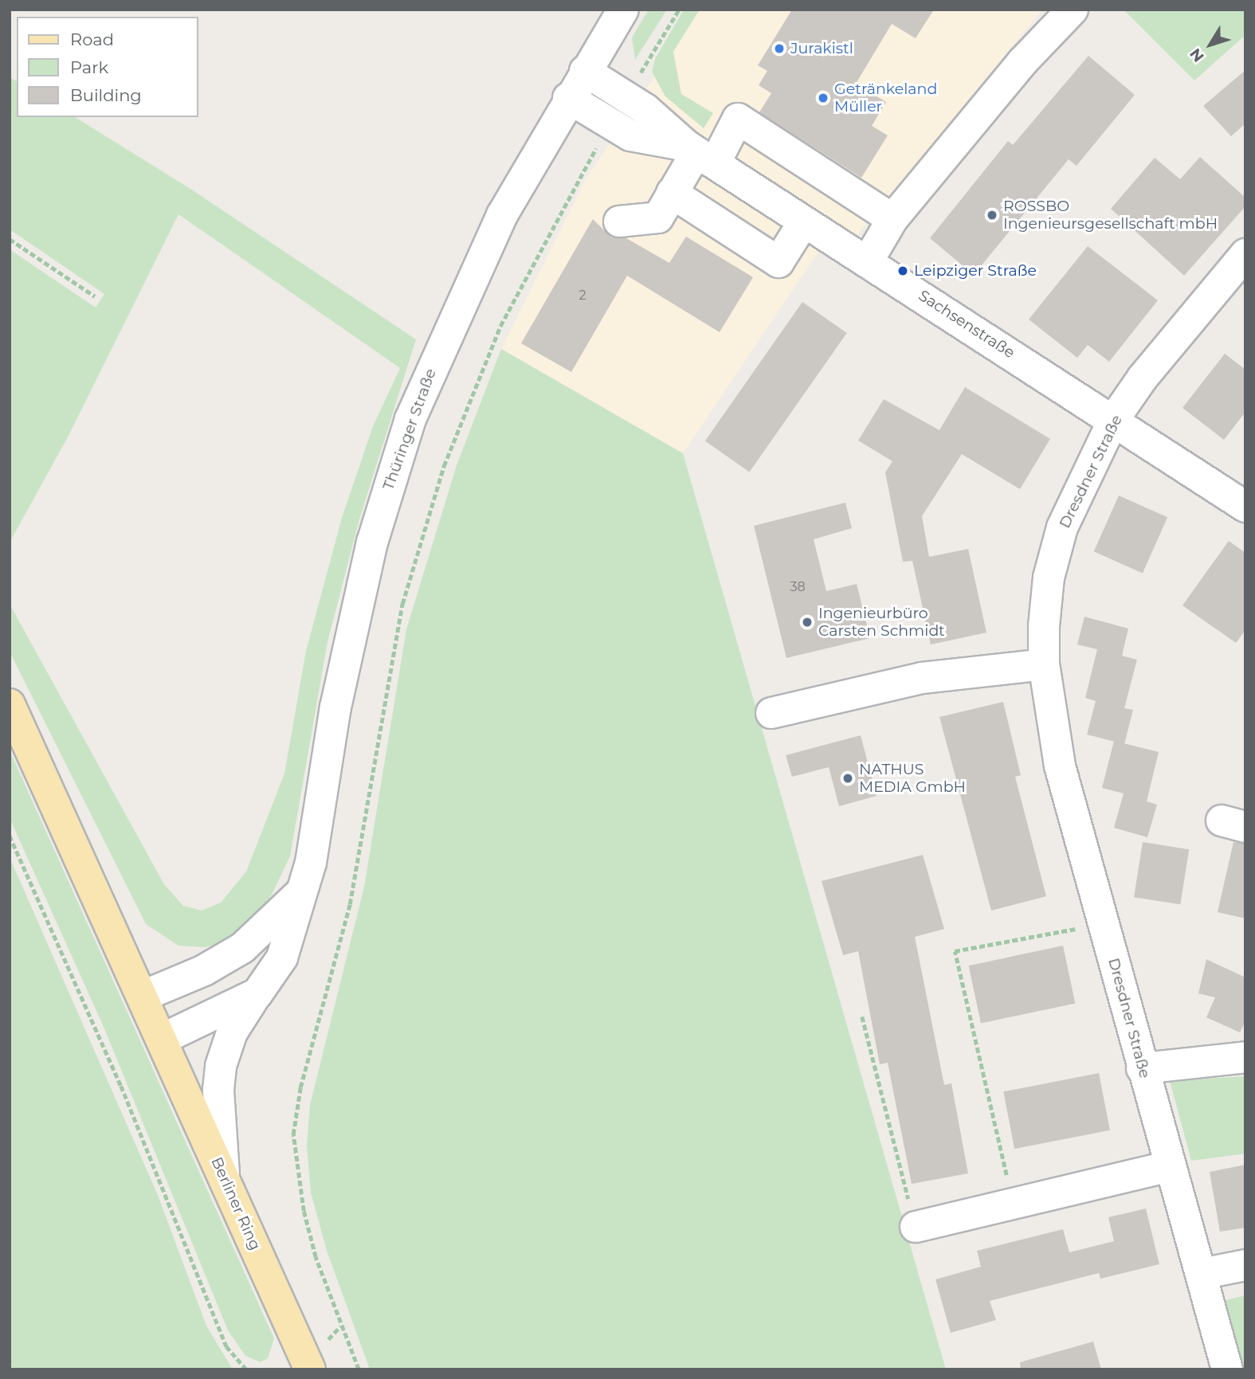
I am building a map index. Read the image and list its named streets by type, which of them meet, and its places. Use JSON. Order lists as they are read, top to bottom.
{
  "streets": {
    "main road": ["Berliner Ring"],
    "street": ["Sachsenstraße", "Thüringer Straße", "Dresdner Straße"]
  },
  "crossings": [
    ["Sachsenstraße", "Thüringer Straße"],
    ["Sachsenstraße", "Dresdner Straße"],
    ["Thüringer Straße", "Berliner Ring"]
  ],
  "places": [
    "Jurakistl",
    "Getränkeland Müller",
    "ROSSBO Ingenieursgesellschaft mbH",
    "Leipziger Straße",
    "Ingenieurbüro Carsten Schmidt",
    "NATHUS MEDIA GmbH"
  ],
  "house_numbers": ["2", "38"],
  "legend": ["Road", "Park", "Building"],
  "north": "bottom left"
}
